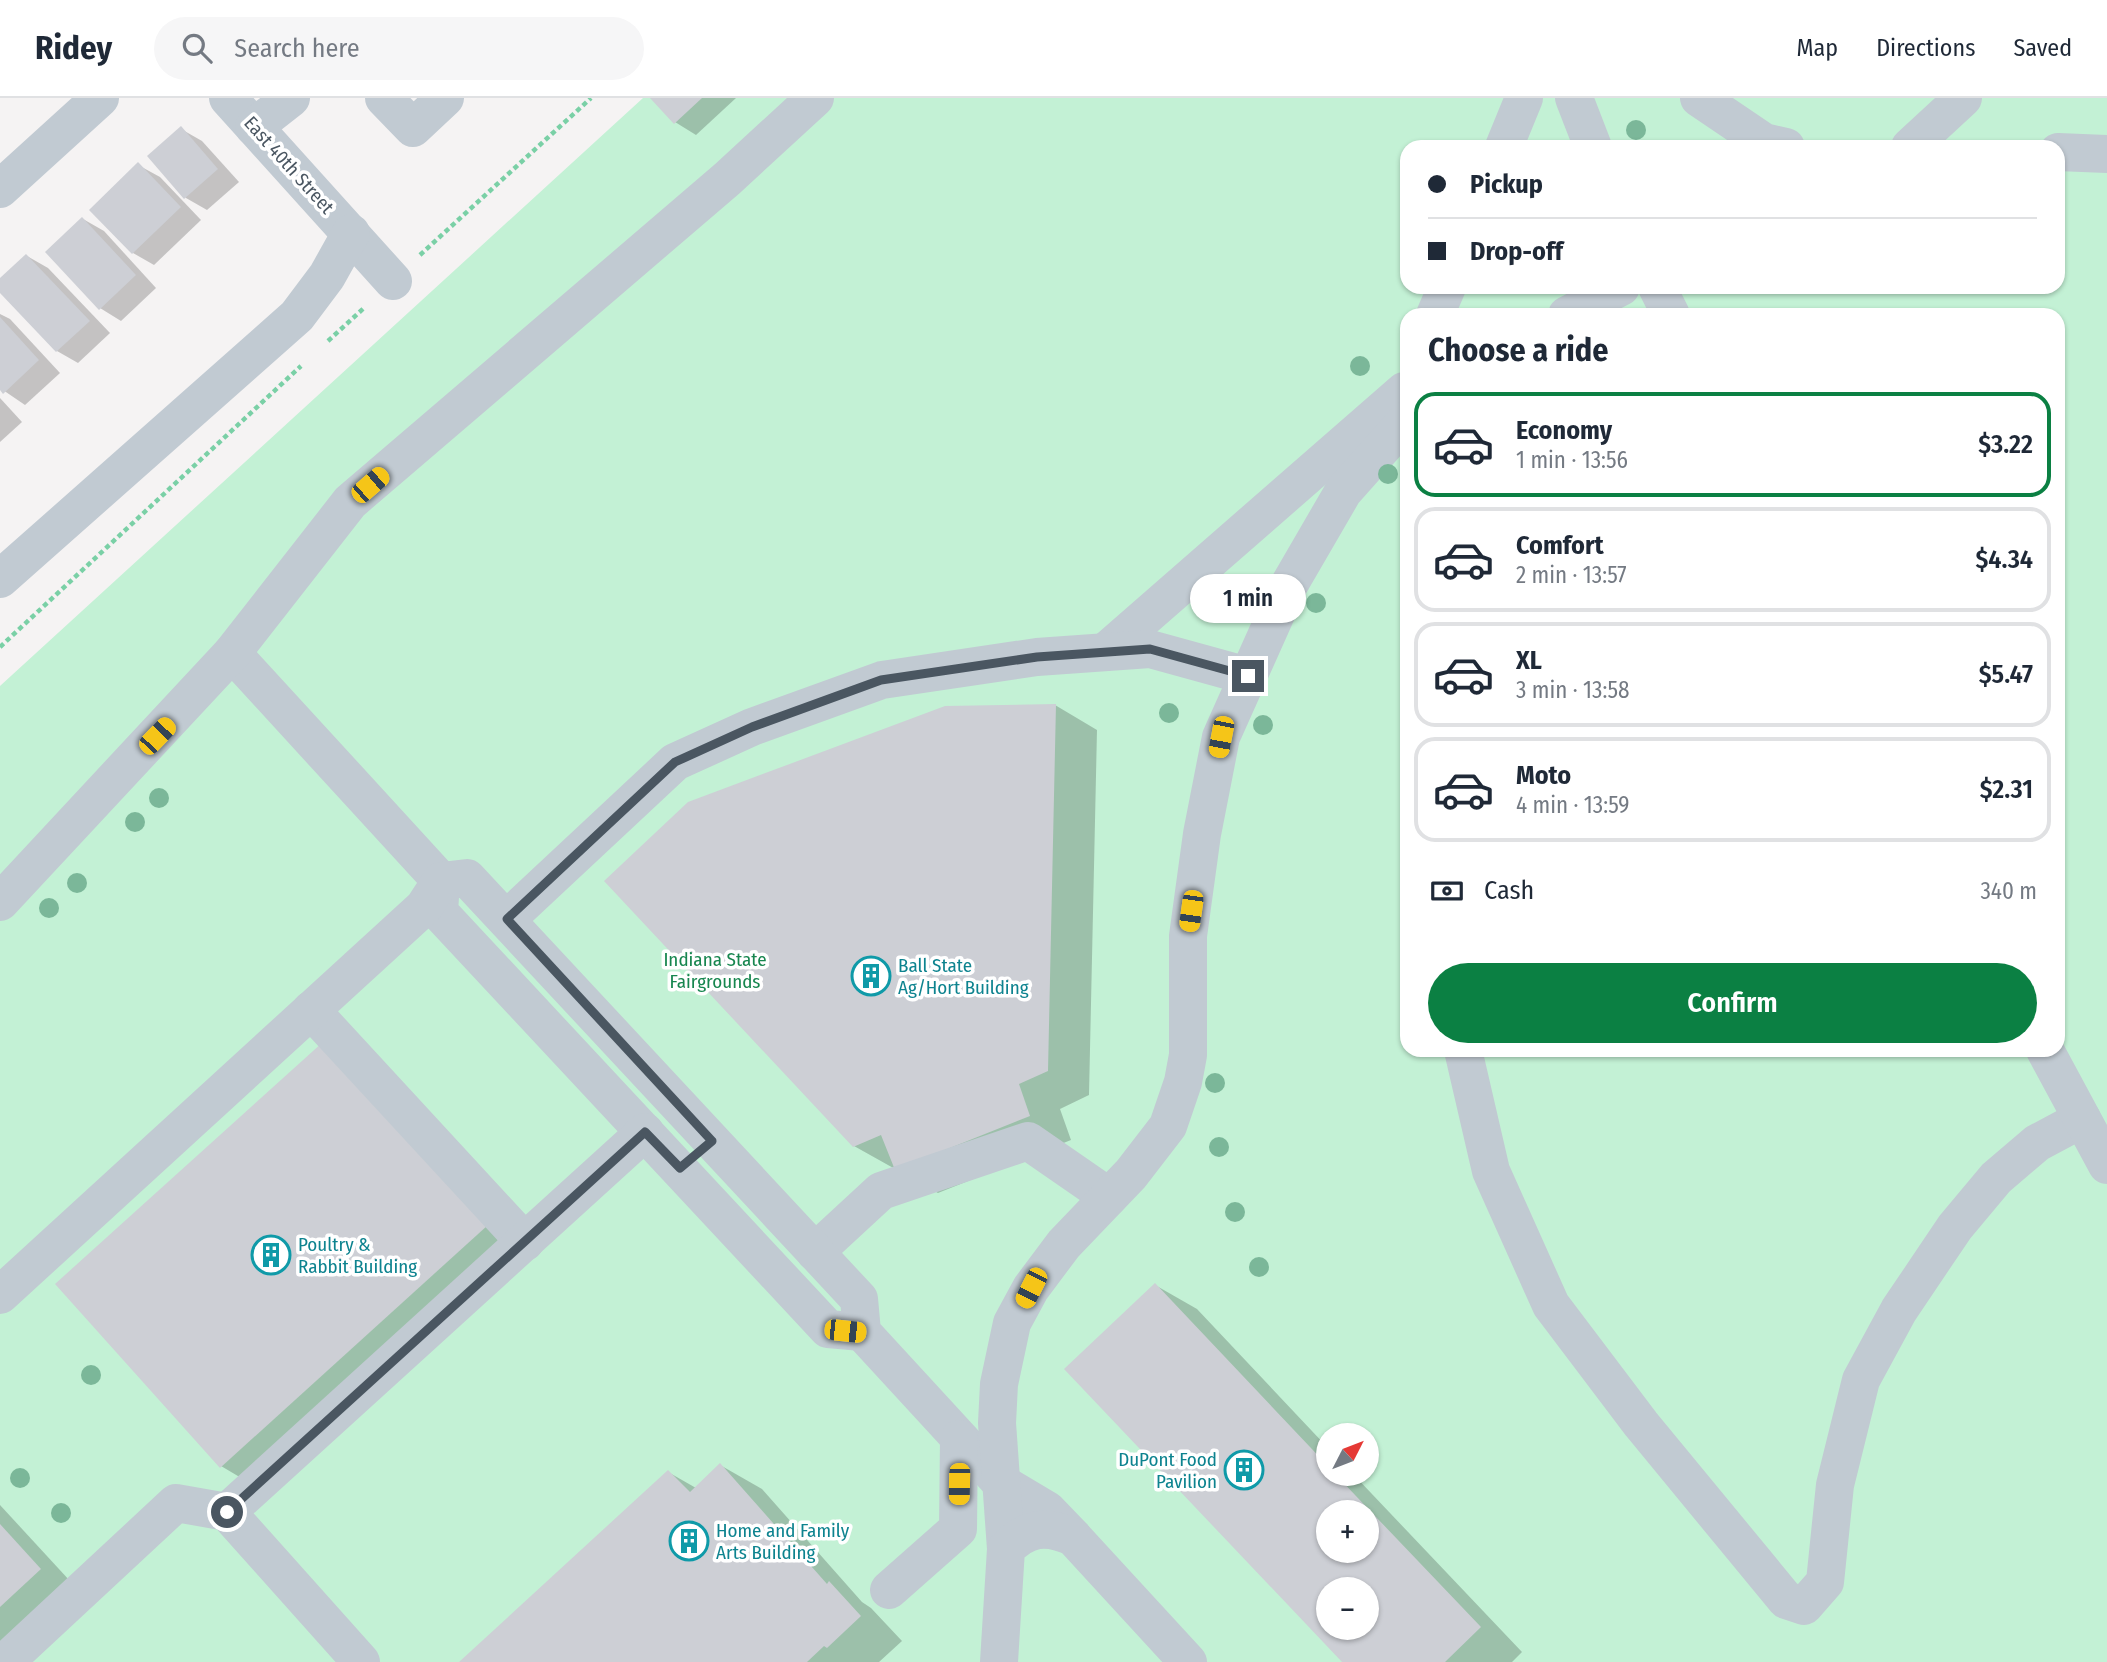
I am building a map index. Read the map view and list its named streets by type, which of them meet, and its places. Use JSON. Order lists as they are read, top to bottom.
{
  "streets": {
    "street": ["East 40th Street"]
  },
  "parks": ["Indiana State Fairgrounds"],
  "places": {
    "building": [
      "Ball State Ag/Hort Building",
      "Poultry & Rabbit Building",
      "DuPont Food Pavilion",
      "Home and Family Arts Building"
    ]
  },
  "north": "top right",
  "page": {
    "header": "Ridey",
    "search": "Search here",
    "nav": ["Map", "Directions", "Saved"],
    "banner": ["Pickup", "Drop-off"],
    "heading": "Choose a ride",
    "list": [
      {
        "name": "Economy",
        "note": "1 min · 13:56",
        "value": "$3.22"
      },
      {
        "name": "Comfort",
        "note": "2 min · 13:57",
        "value": "$4.34"
      },
      {
        "name": "XL",
        "note": "3 min · 13:58",
        "value": "$5.47"
      },
      {
        "name": "Moto",
        "note": "4 min · 13:59",
        "value": "$2.31"
      }
    ],
    "bubble": "1 min",
    "pay": ["Cash", "340 m"],
    "buttons": "Confirm",
    "map_buttons": ["+", "−"]
  }
}
